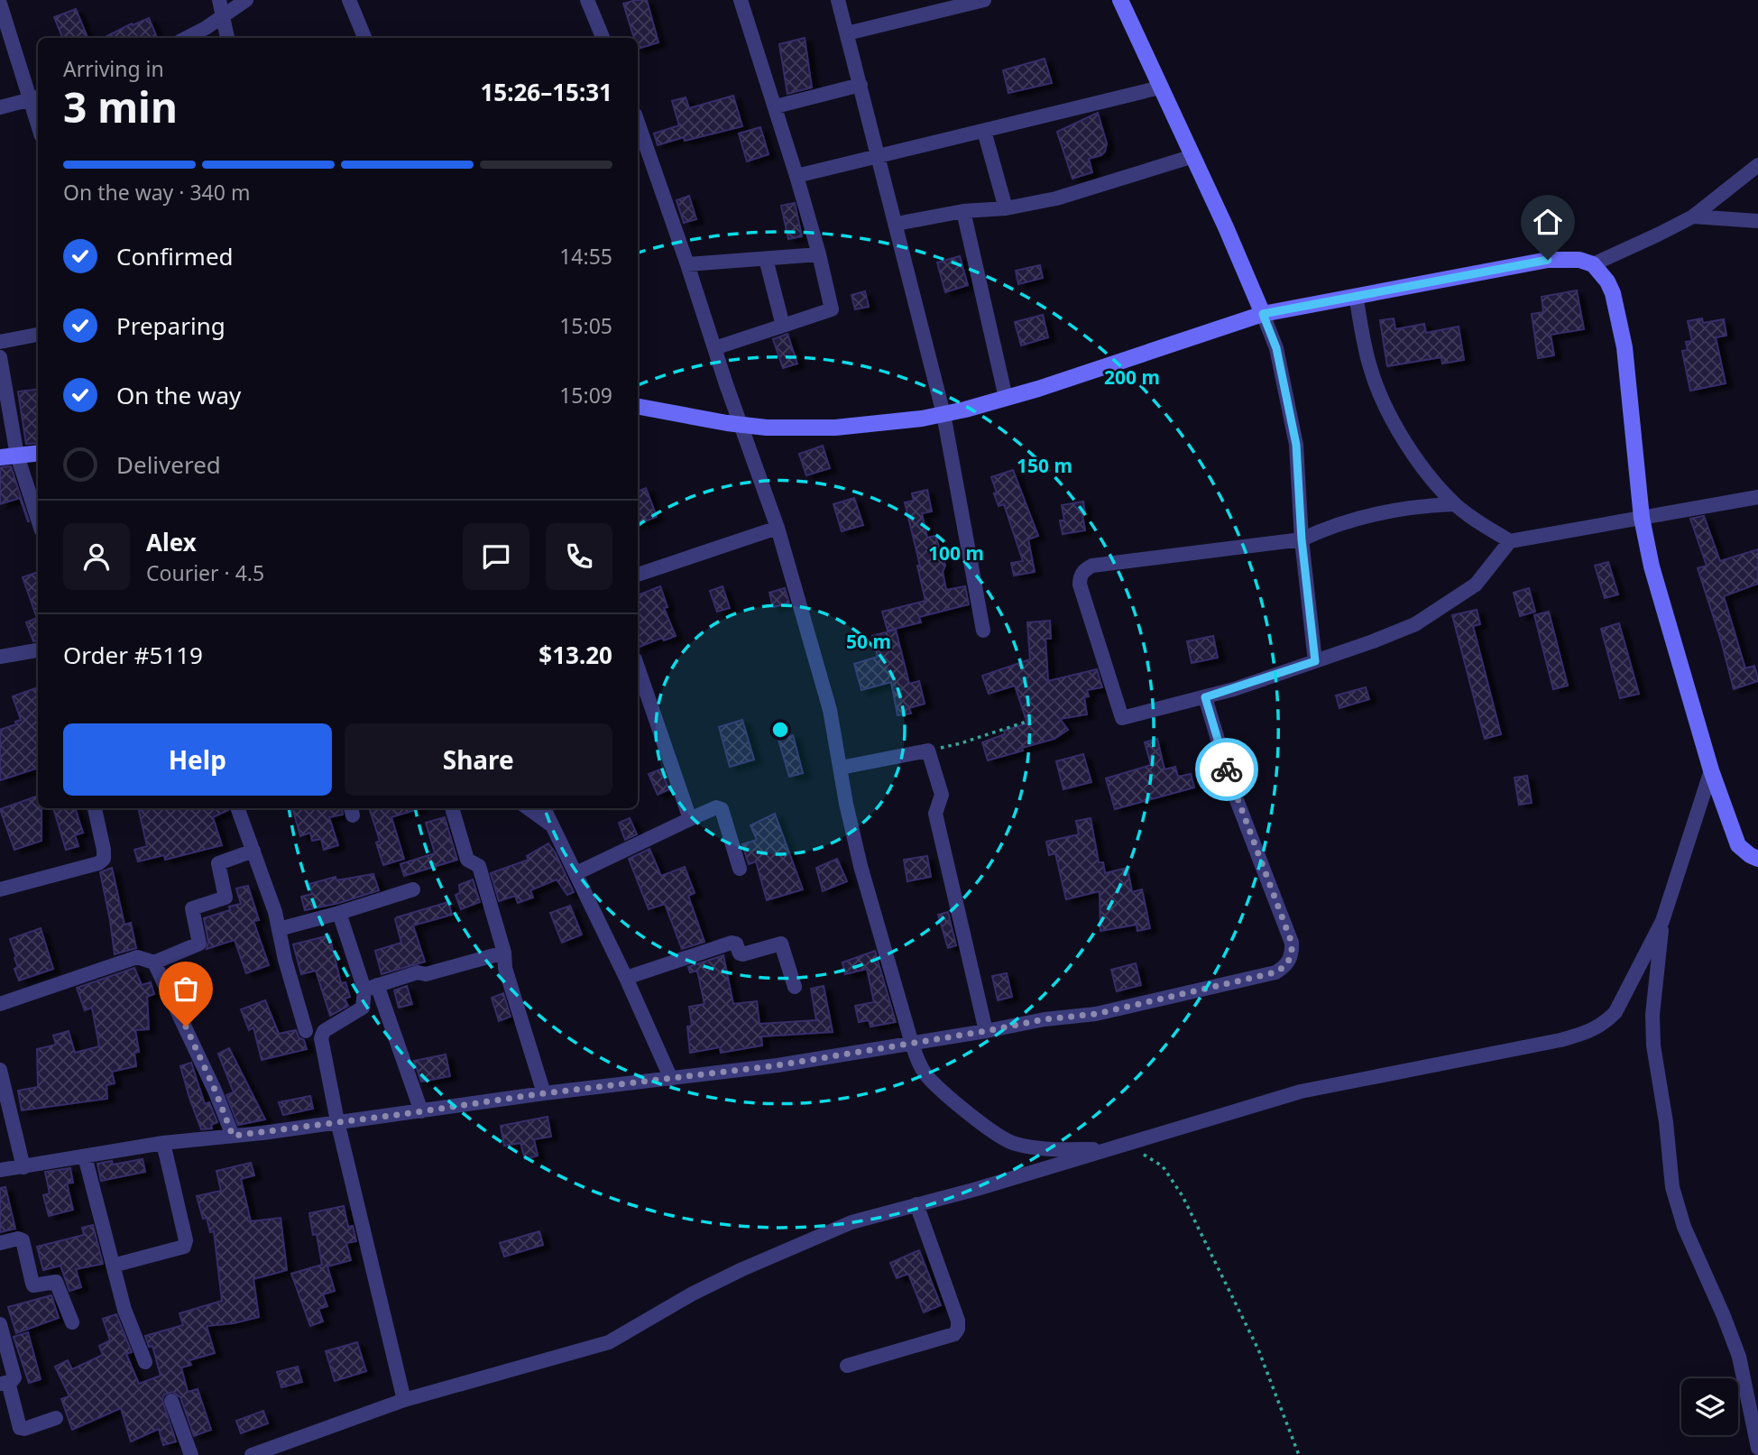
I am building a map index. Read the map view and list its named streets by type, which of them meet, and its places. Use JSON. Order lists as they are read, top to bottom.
{
  "page": {
    "heading": ["3 min", "Arriving in", "15:26–15:31"],
    "panel": [
      "Alex",
      "Courier · 4.5",
      "Order #5119",
      "$13.20"
    ],
    "bar": "On the way · 340 m",
    "list": [
      ["Confirmed", "14:55"],
      ["Preparing", "15:05"],
      ["On the way", "15:09"],
      "Delivered"
    ],
    "buttons": ["Help", "Share"]
  },
  "rings": [
    "200 m",
    "150 m",
    "100 m",
    "50 m"
  ]
}
